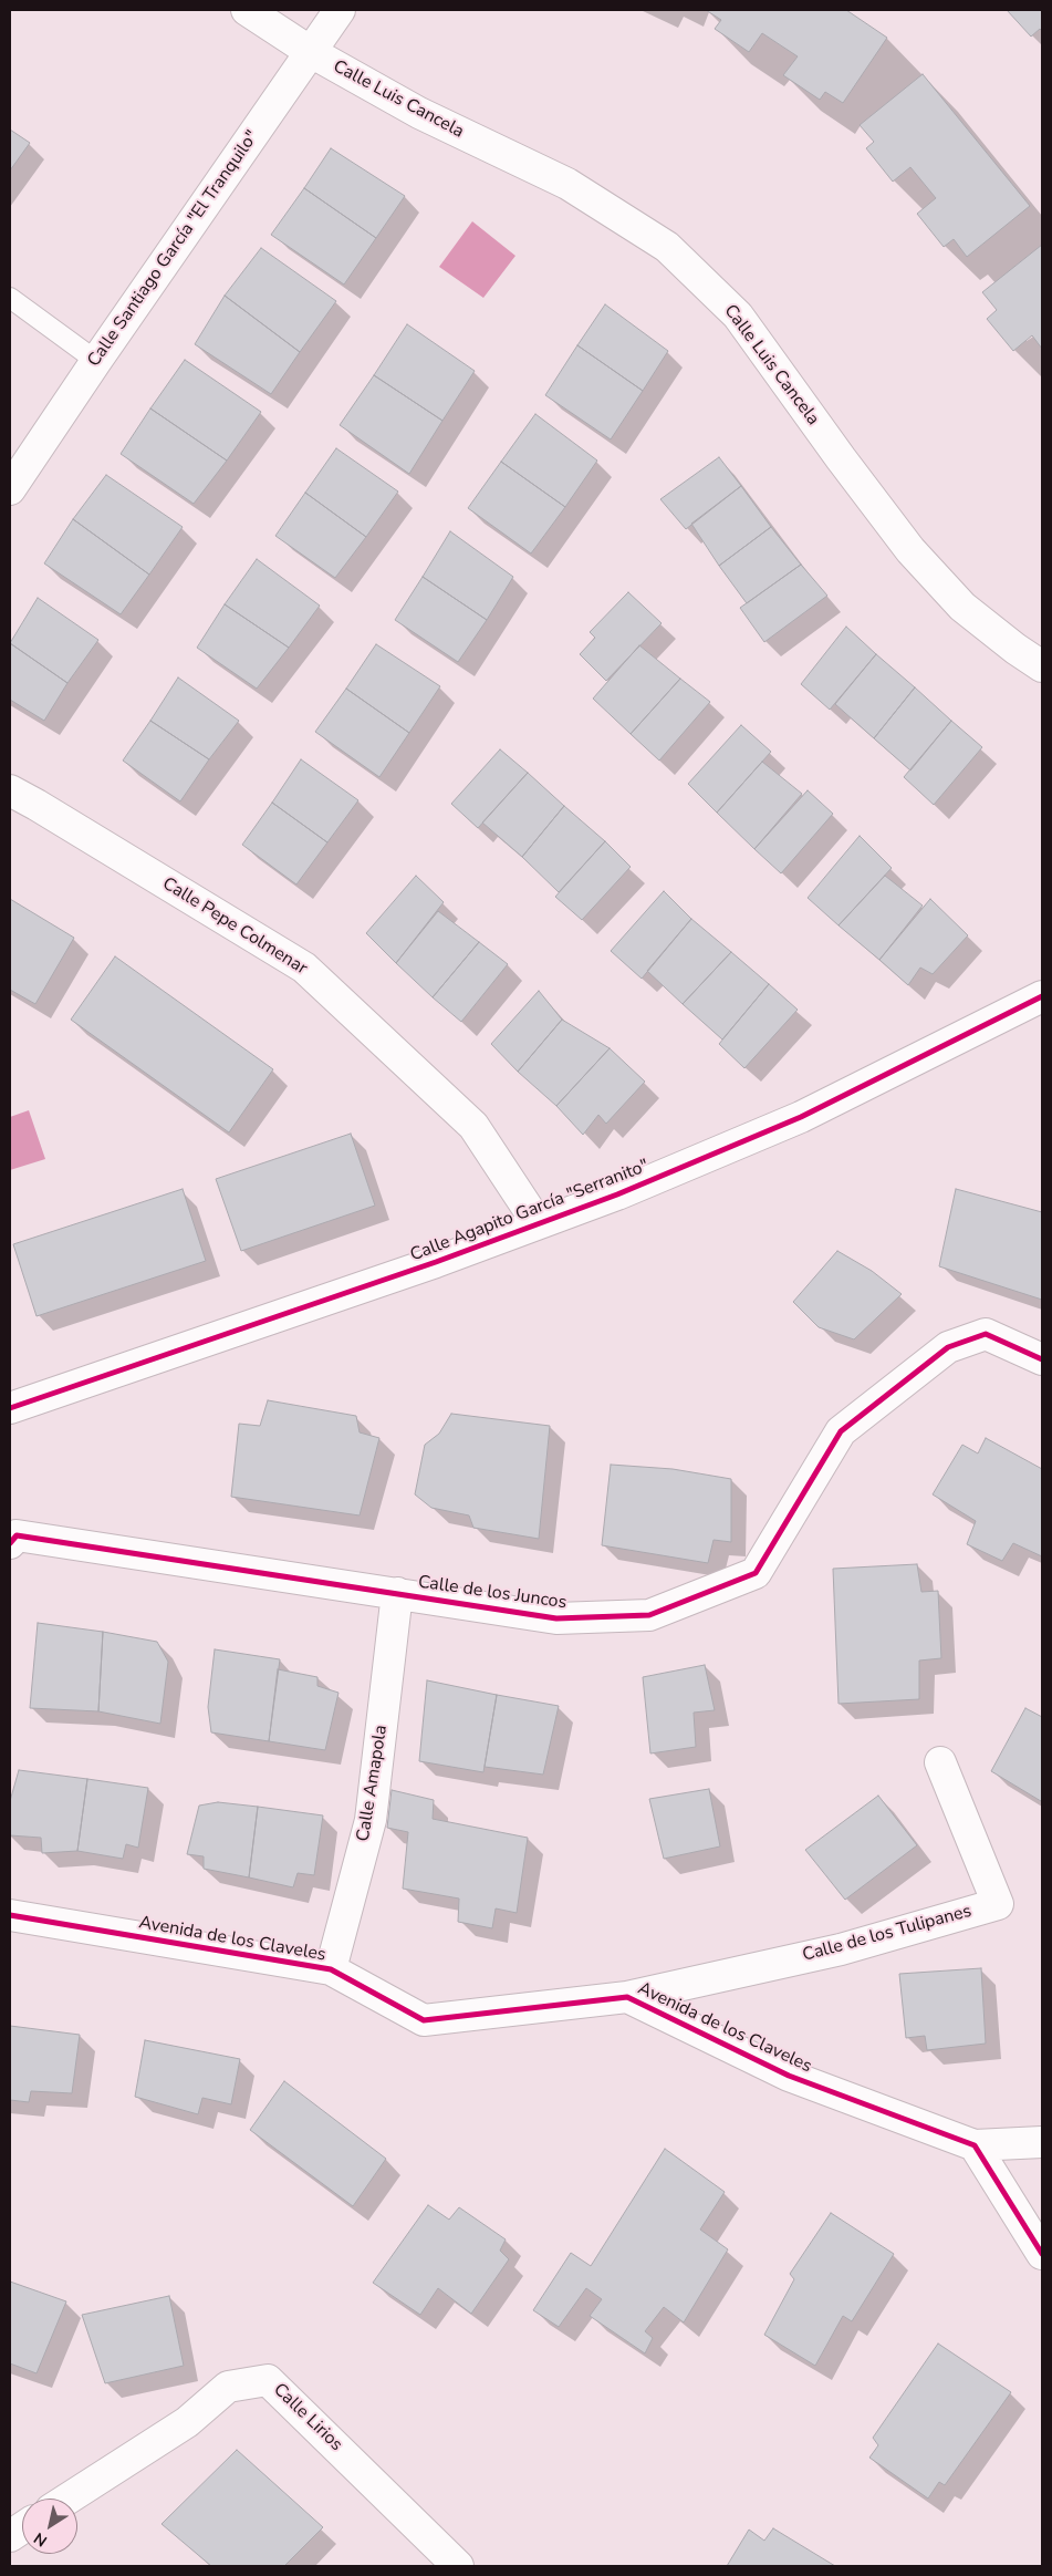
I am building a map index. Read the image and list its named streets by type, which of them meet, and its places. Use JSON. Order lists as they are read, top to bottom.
{
  "streets": {
    "street": [
      "Calle Luis Cancela",
      "Calle Santiago García \"El Tranquilo\"",
      "Calle Pepe Colmenar",
      "Calle Agapito García \"Serranito\"",
      "Calle de los Juncos",
      "Calle Amapola",
      "Calle de los Tulipanes",
      "Avenida de los Claveles",
      "Calle Lirios"
    ]
  },
  "crossings": [
    ["Calle Luis Cancela", "Calle Santiago García \"El Tranquilo\""],
    ["Calle Pepe Colmenar", "Calle Agapito García \"Serranito\""],
    ["Calle de los Juncos", "Calle Amapola"],
    ["Calle Amapola", "Avenida de los Claveles"],
    ["Calle de los Tulipanes", "Avenida de los Claveles"]
  ],
  "north": "bottom left"
}
